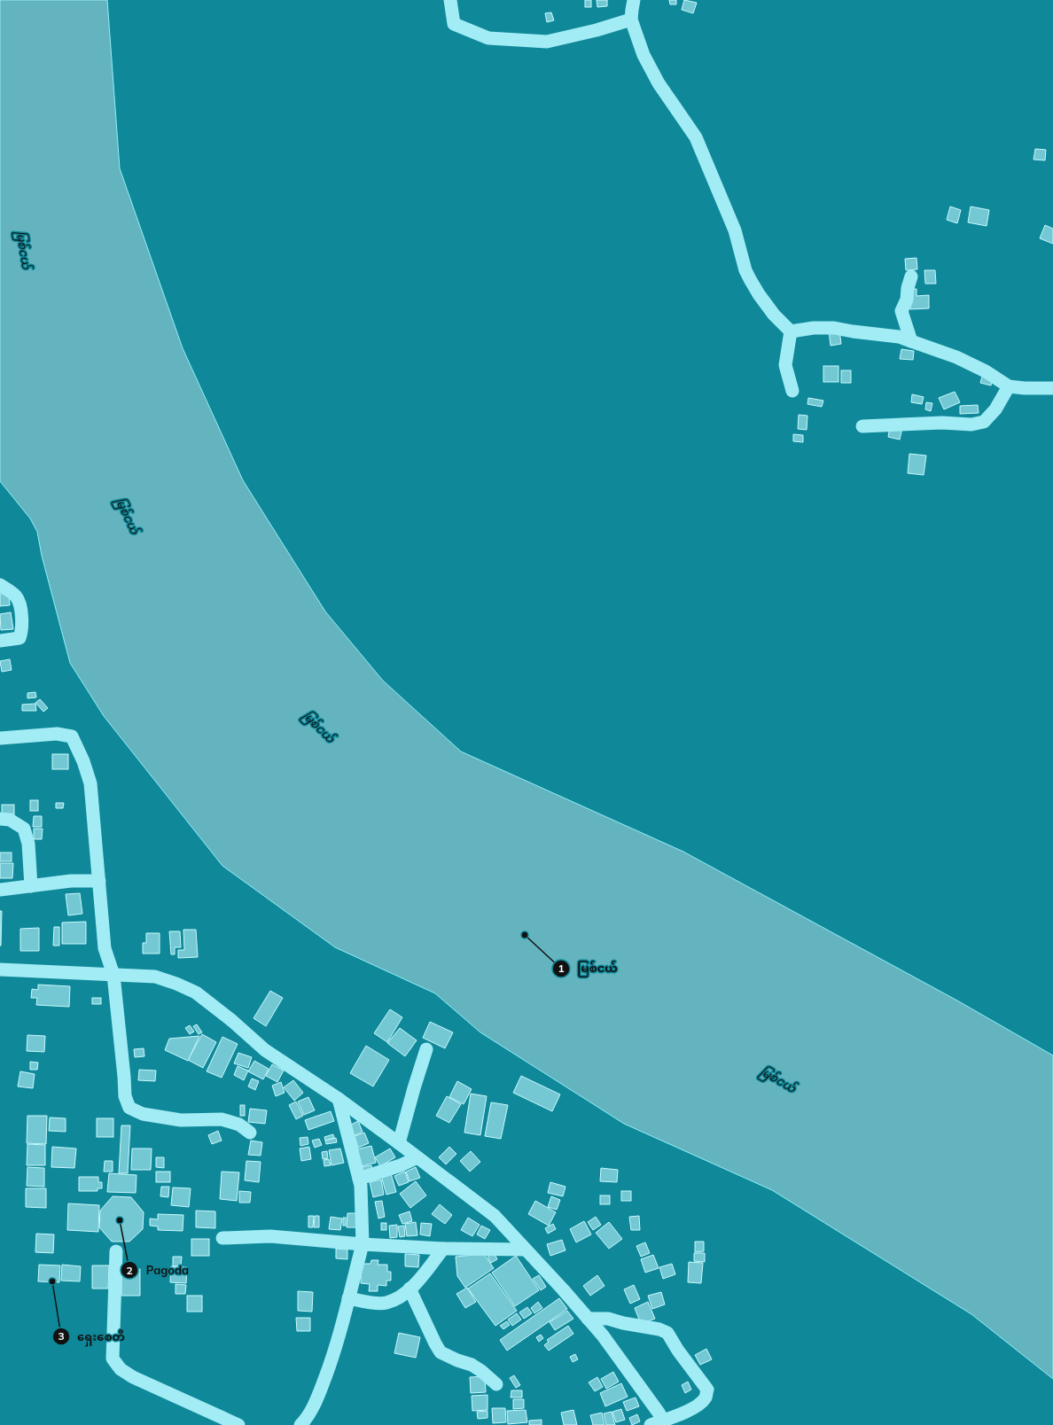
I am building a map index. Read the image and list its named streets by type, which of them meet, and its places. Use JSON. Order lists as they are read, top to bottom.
{
  "water": ["မြစ်ငယ်"],
  "places": ["မြစ်ငယ်", "Pagoda", "ရှေးစေတီ"]
}
